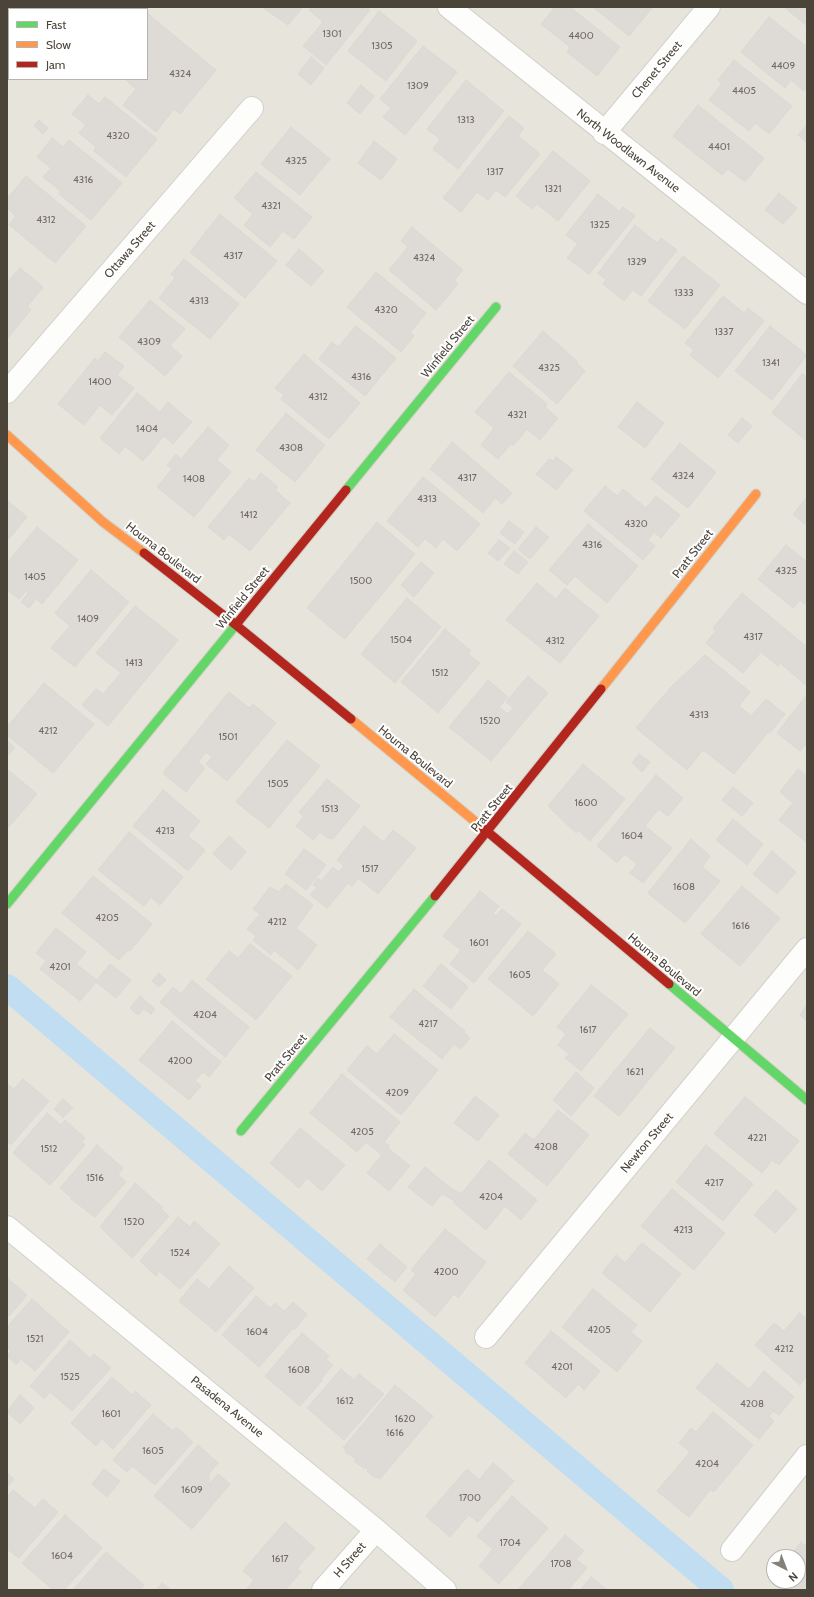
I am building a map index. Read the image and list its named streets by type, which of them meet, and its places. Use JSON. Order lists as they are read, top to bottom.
{
  "streets": {
    "street": [
      "Chenet Street",
      "North Woodlawn Avenue",
      "Ottawa Street",
      "Winfield Street",
      "Houma Boulevard",
      "Pratt Street",
      "Newton Street",
      "Pasadena Avenue",
      "H Street"
    ]
  },
  "crossings": [
    ["Chenet Street", "North Woodlawn Avenue"],
    ["Winfield Street", "Houma Boulevard"],
    ["Houma Boulevard", "Pratt Street"],
    ["Houma Boulevard", "Newton Street"],
    ["Pasadena Avenue", "H Street"]
  ],
  "house_numbers": [
    "1301",
    "4400",
    "1305",
    "4409",
    "4324",
    "1309",
    "4405",
    "1313",
    "4320",
    "4401",
    "4325",
    "1317",
    "4316",
    "1321",
    "4321",
    "4312",
    "1325",
    "4317",
    "4324",
    "1329",
    "1333",
    "4313",
    "4320",
    "1337",
    "4309",
    "1341",
    "4325",
    "4316",
    "1400",
    "4312",
    "4321",
    "1404",
    "4308",
    "4324",
    "4317",
    "1408",
    "4313",
    "1412",
    "4320",
    "4316",
    "4325",
    "1405",
    "1500",
    "1409",
    "4317",
    "1504",
    "4312",
    "1413",
    "1512",
    "4313",
    "1520",
    "4212",
    "1501",
    "1505",
    "1600",
    "1513",
    "4213",
    "1604",
    "1517",
    "1608",
    "4205",
    "4212",
    "1616",
    "1601",
    "4201",
    "1605",
    "4204",
    "4217",
    "1617",
    "4200",
    "1621",
    "4209",
    "4205",
    "4221",
    "4208",
    "1512",
    "1516",
    "4217",
    "4204",
    "1520",
    "4213",
    "1524",
    "4200",
    "4205",
    "1604",
    "1521",
    "4212",
    "4201",
    "1608",
    "1525",
    "1612",
    "4208",
    "1601",
    "1620",
    "1616",
    "1605",
    "4204",
    "1609",
    "1700",
    "1704",
    "1604",
    "1617",
    "1708"
  ],
  "legend": ["Fast", "Slow", "Jam"],
  "north": "bottom right"
}
